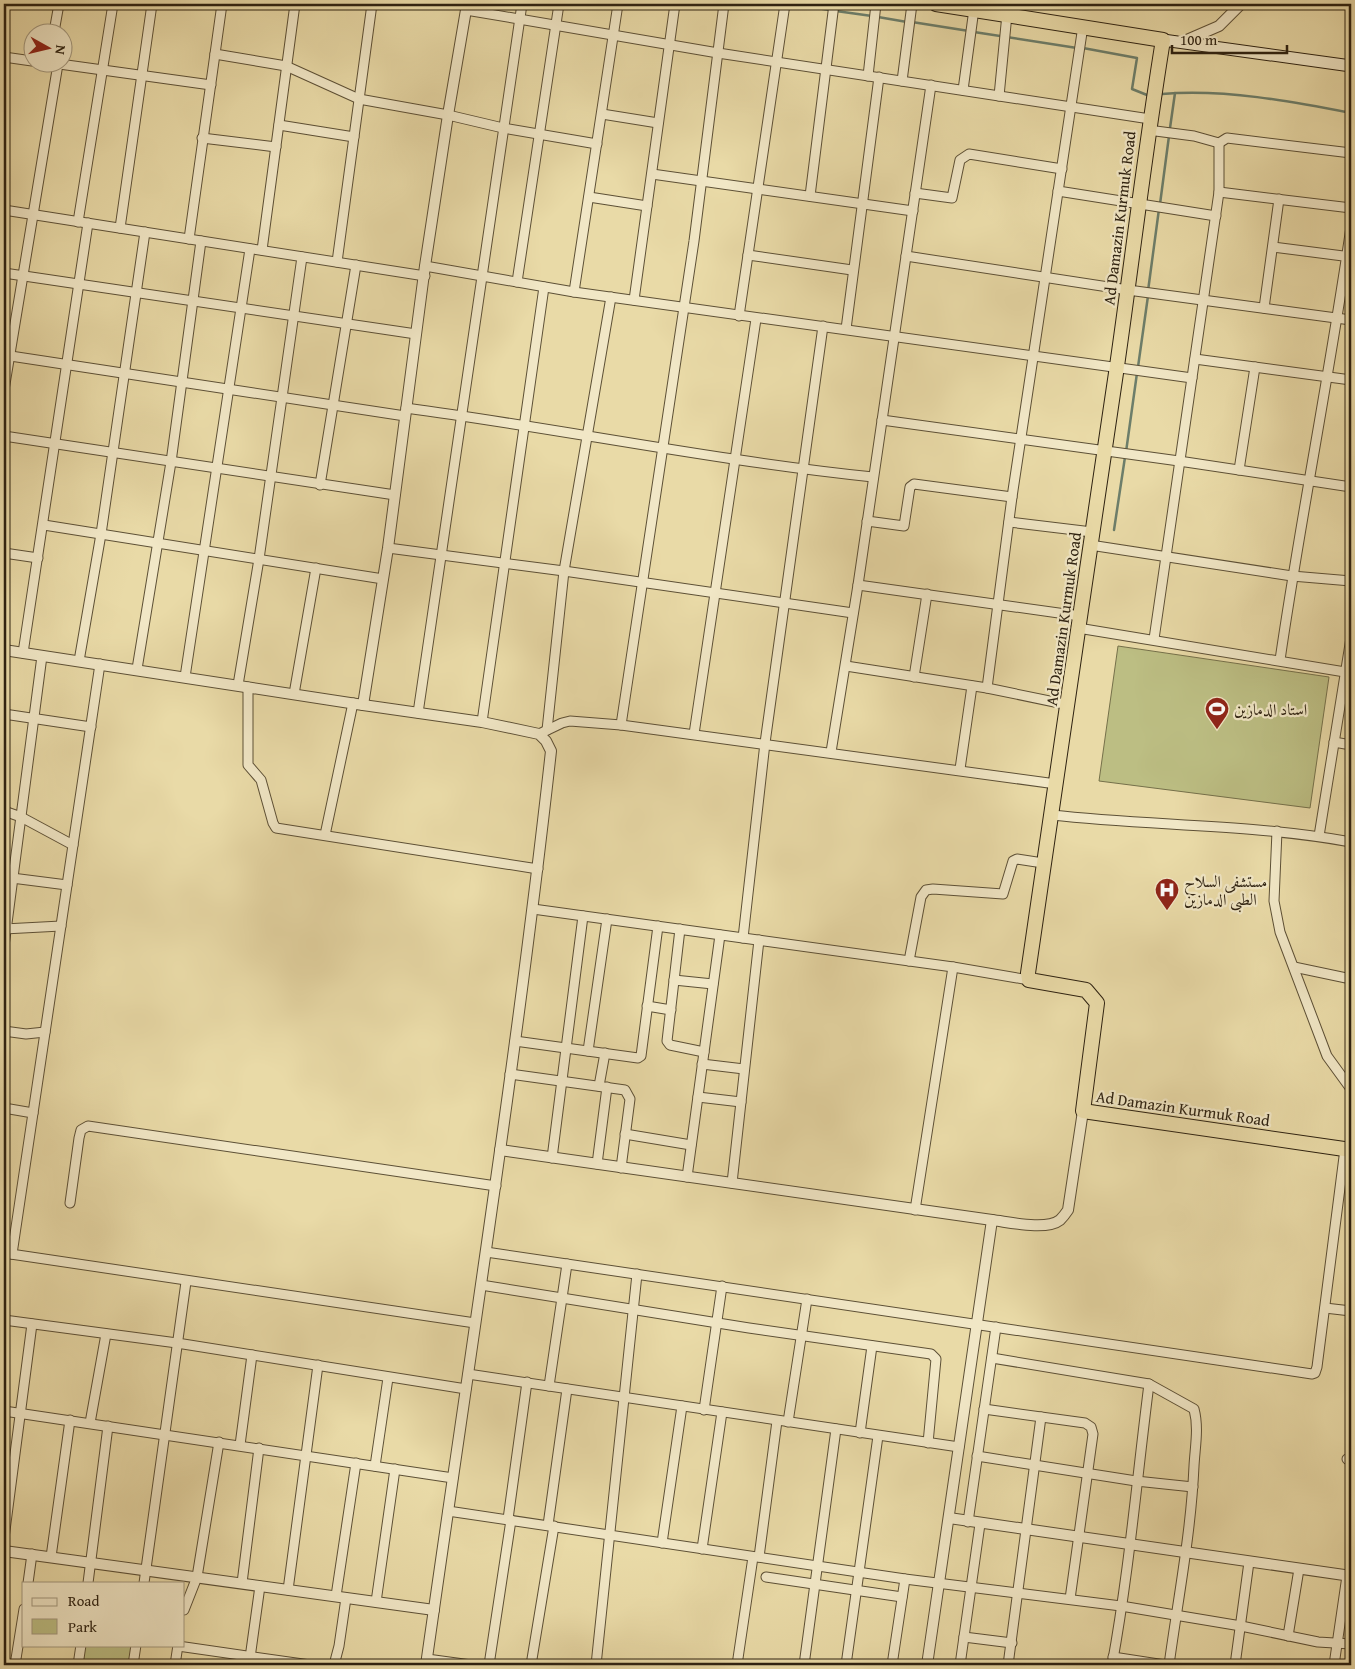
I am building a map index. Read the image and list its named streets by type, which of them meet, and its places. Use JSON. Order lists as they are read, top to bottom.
{
  "streets": {
    "highway": ["Ad Damazin Kurmuk Road"]
  },
  "places": {
    "sports": ["استاد الدمازين"],
    "hospital": ["مستشفى السلاح الطبى الدمازين"]
  },
  "legend": ["Road", "Park"],
  "scale_bar": "100 m",
  "north": "right"
}
